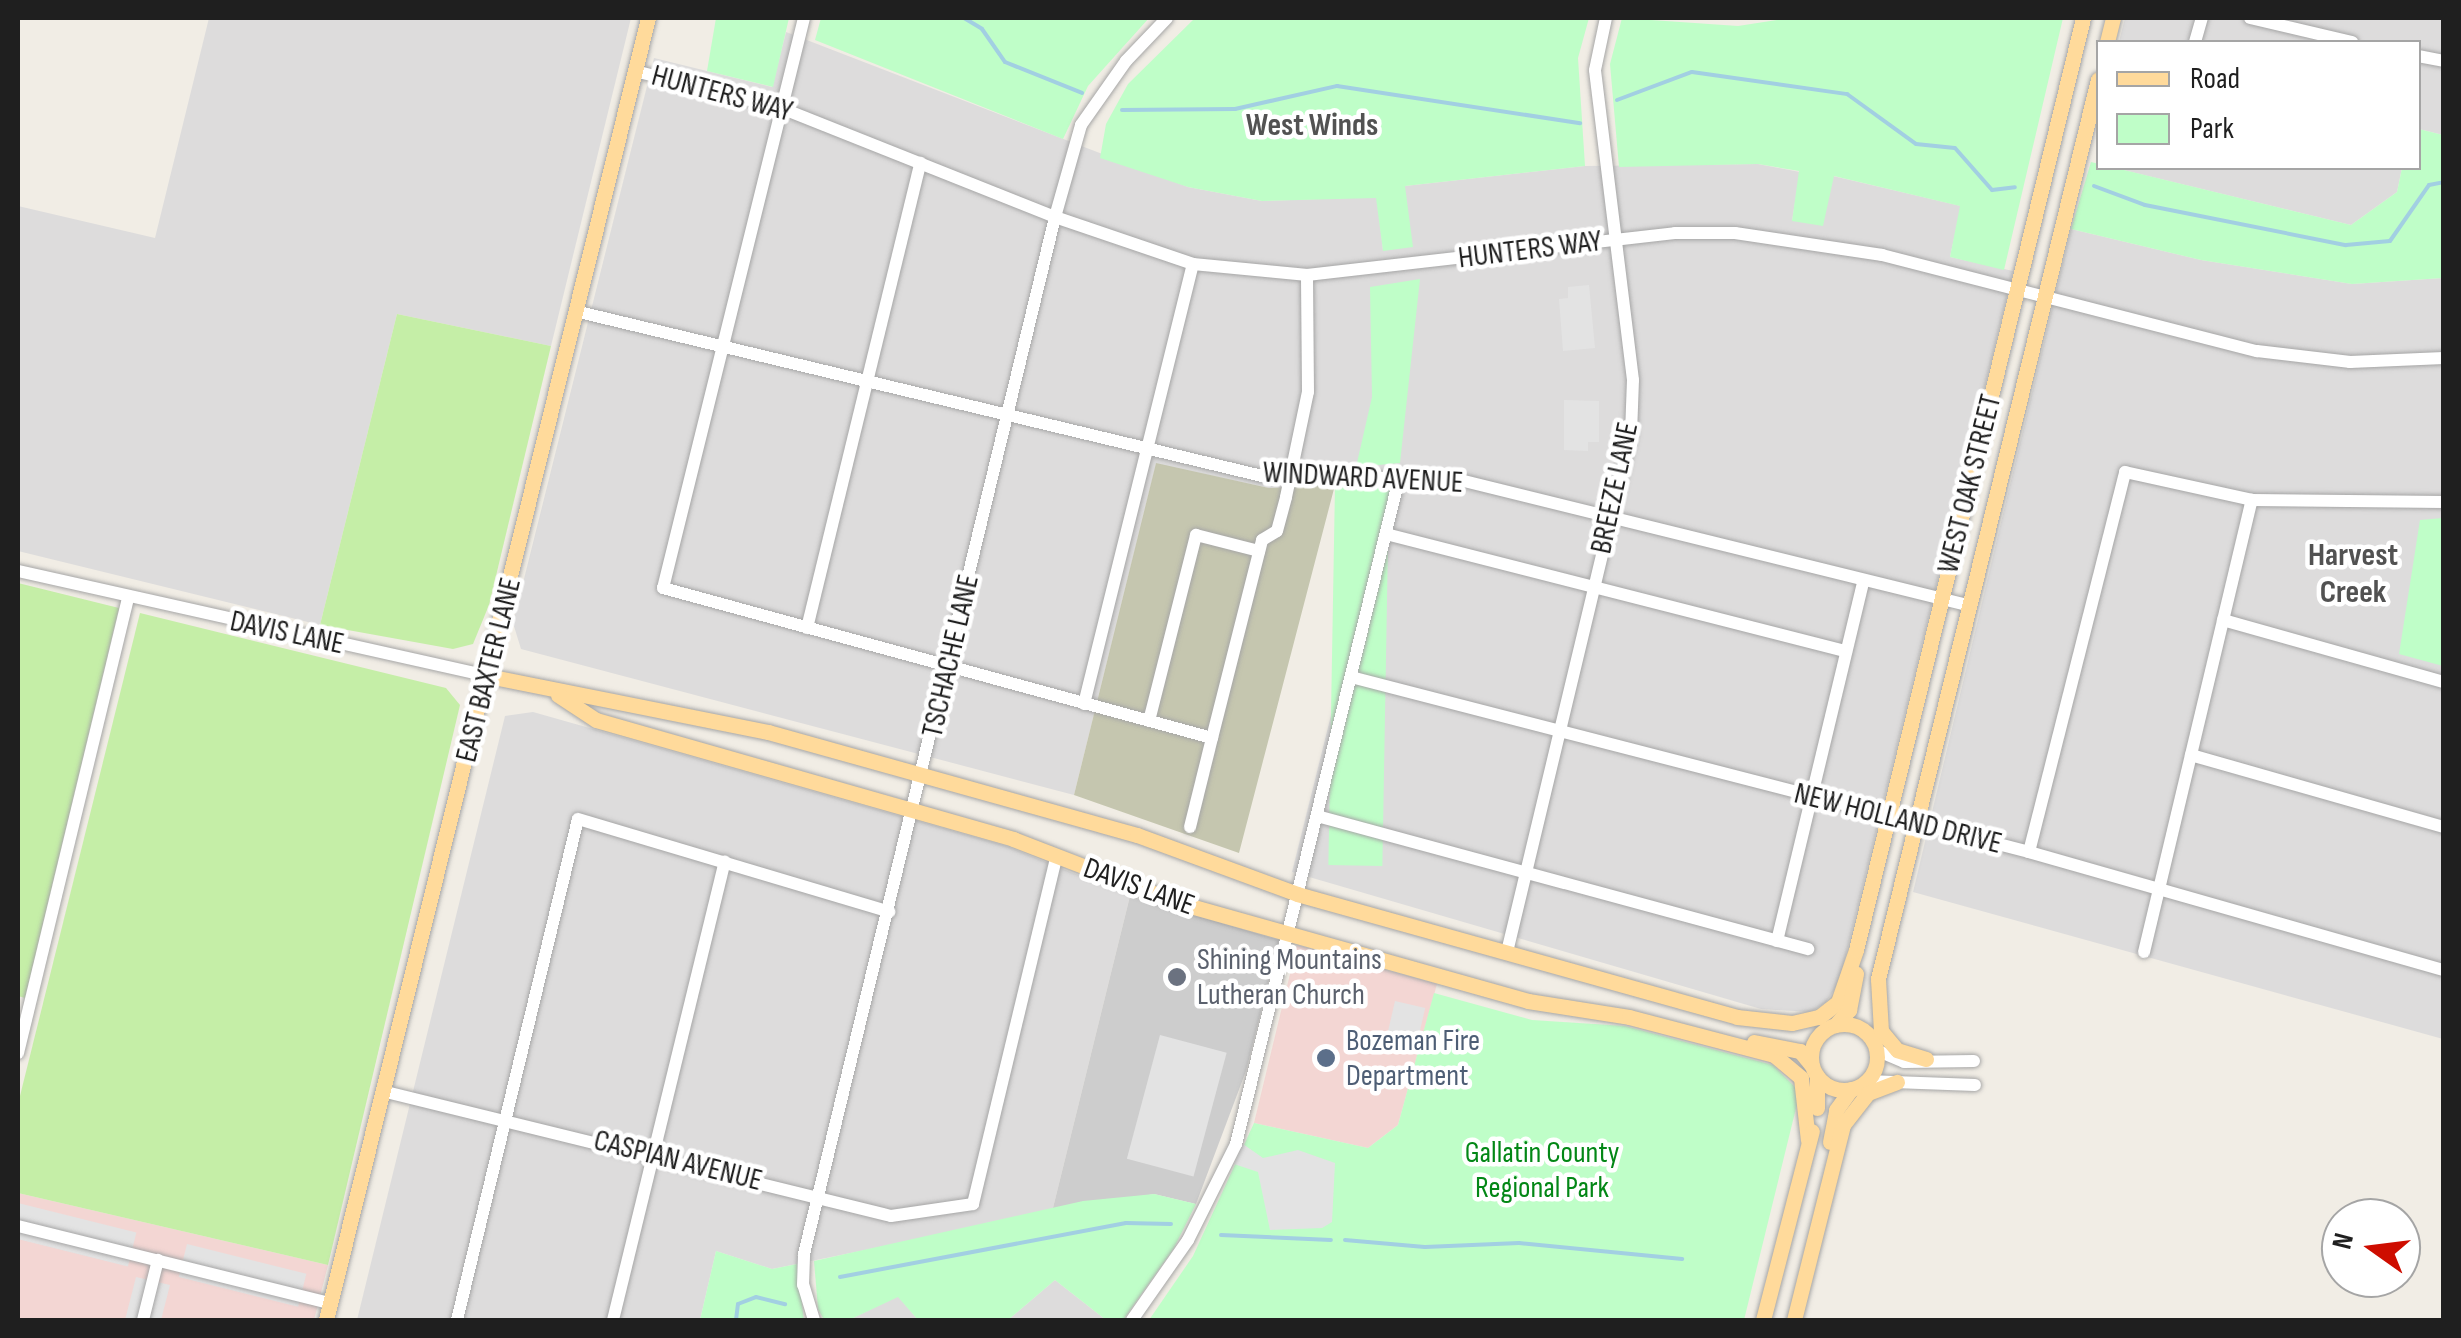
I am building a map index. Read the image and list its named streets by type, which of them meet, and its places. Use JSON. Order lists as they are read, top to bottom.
{
  "streets": {
    "main road": ["WEST OAK STREET", "DAVIS LANE", "EAST BAXTER LANE"],
    "street": [
      "HUNTERS WAY",
      "WINDWARD AVENUE",
      "BREEZE LANE",
      "TSCHACHE LANE",
      "NEW HOLLAND DRIVE",
      "CASPIAN AVENUE"
    ]
  },
  "crossings": [
    ["HUNTERS WAY", "WEST OAK STREET"],
    ["HUNTERS WAY", "BREEZE LANE"],
    ["HUNTERS WAY", "TSCHACHE LANE"],
    ["HUNTERS WAY", "EAST BAXTER LANE"],
    ["WINDWARD AVENUE", "WEST OAK STREET"],
    ["WINDWARD AVENUE", "BREEZE LANE"],
    ["WINDWARD AVENUE", "TSCHACHE LANE"],
    ["WINDWARD AVENUE", "EAST BAXTER LANE"],
    ["WEST OAK STREET", "NEW HOLLAND DRIVE"],
    ["BREEZE LANE", "DAVIS LANE"],
    ["BREEZE LANE", "NEW HOLLAND DRIVE"],
    ["DAVIS LANE", "TSCHACHE LANE"],
    ["DAVIS LANE", "EAST BAXTER LANE"],
    ["DAVIS LANE", "CASPIAN AVENUE"],
    ["TSCHACHE LANE", "CASPIAN AVENUE"],
    ["EAST BAXTER LANE", "CASPIAN AVENUE"]
  ],
  "districts": ["West Winds", "Harvest Creek"],
  "parks": ["Gallatin County Regional Park"],
  "places": ["Shining Mountains Lutheran Church", "Bozeman Fire Department"],
  "legend": ["Road", "Park"],
  "north": "left"
}
